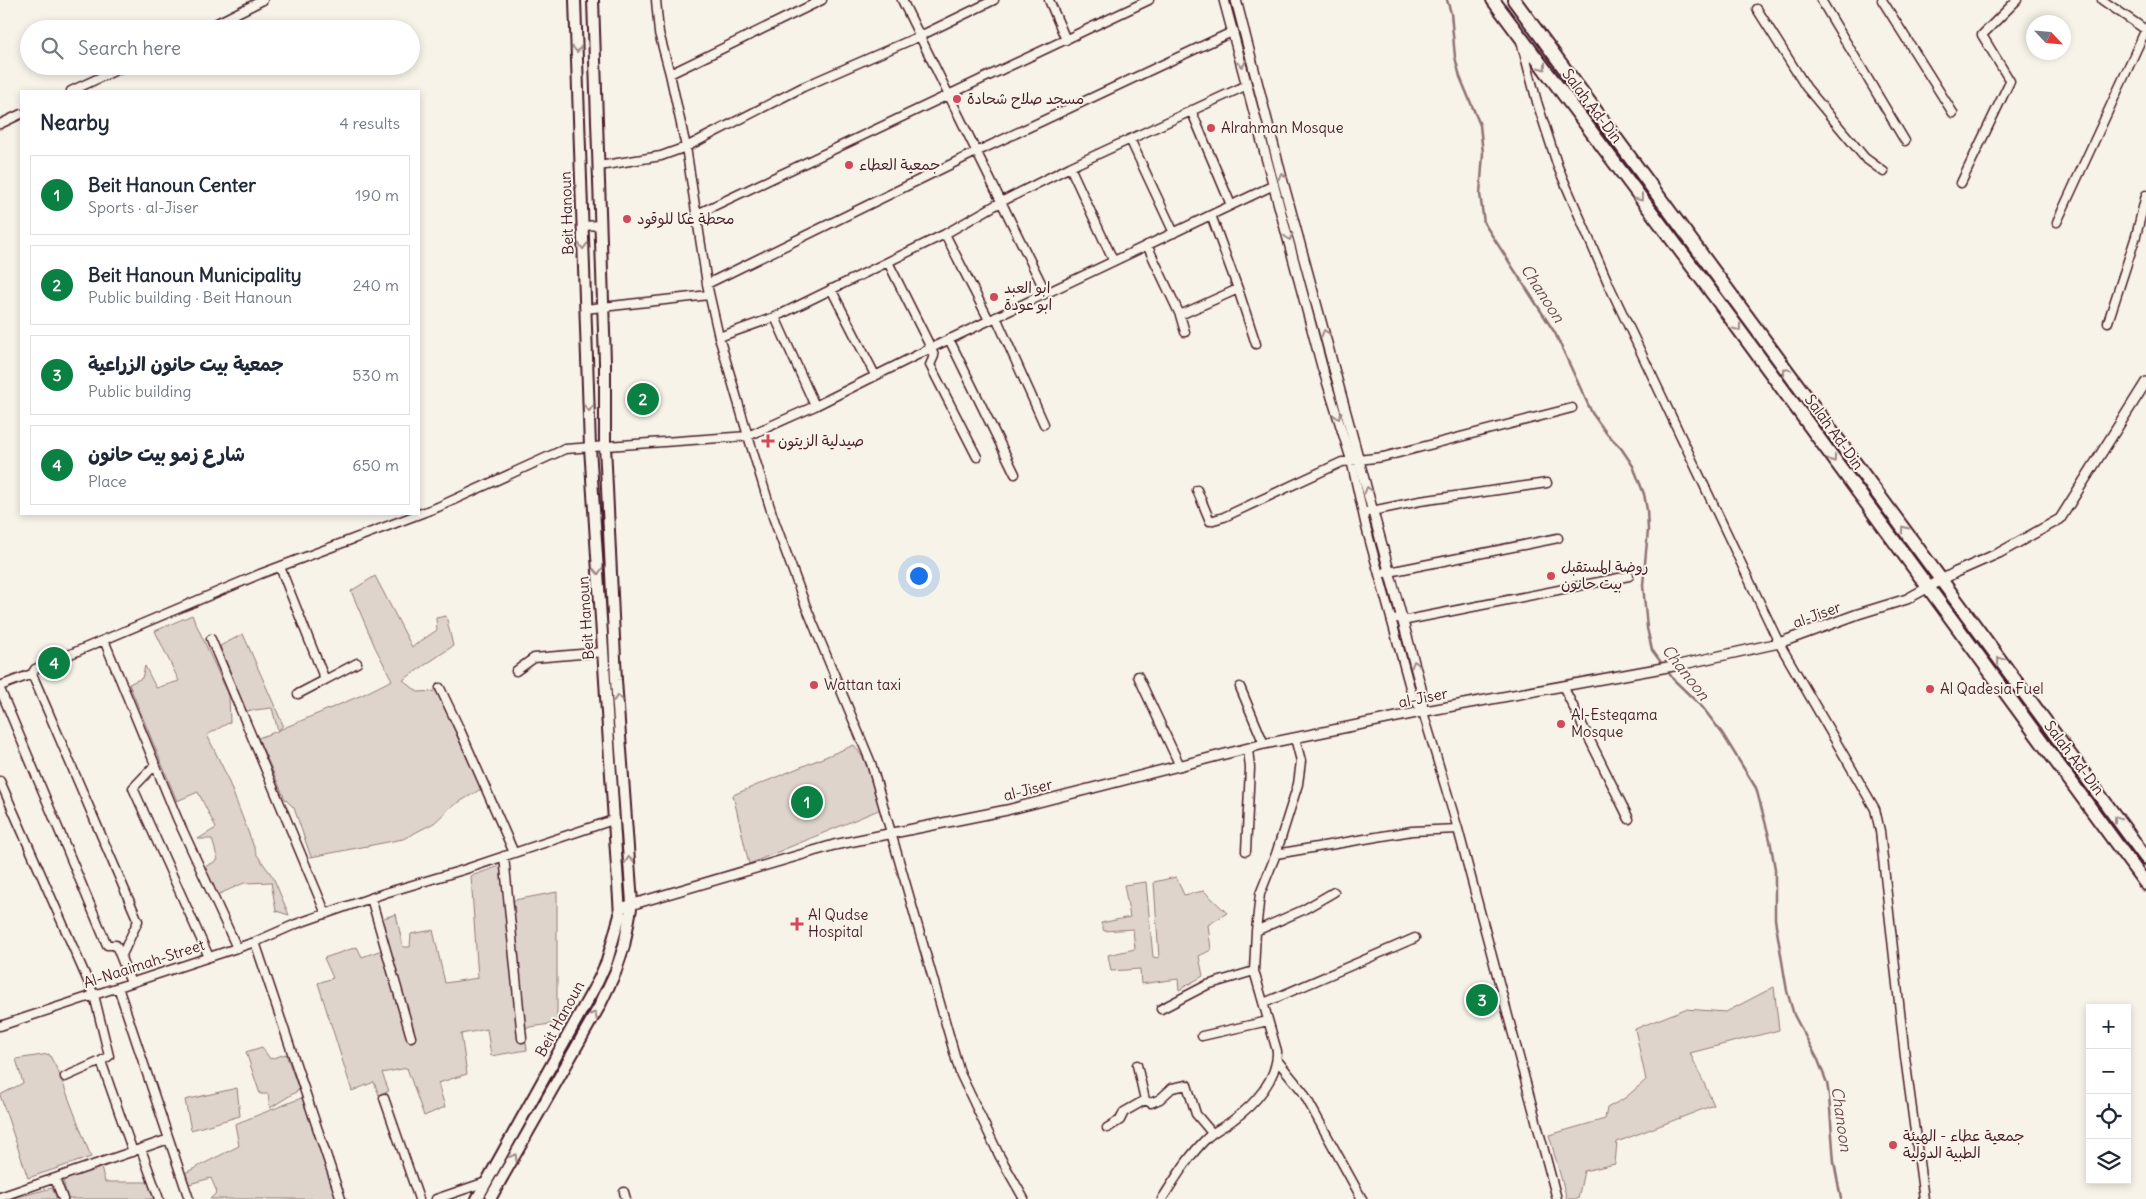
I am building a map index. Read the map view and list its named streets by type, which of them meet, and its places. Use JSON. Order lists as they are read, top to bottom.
{
  "streets": {
    "highway": ["Salah Ad-Din"],
    "main road": ["Beit Hanoun"],
    "street": ["al-Jiser", "Al-Naaimah-Street"]
  },
  "crossings": [
    ["Salah Ad-Din", "al-Jiser"],
    ["Beit Hanoun", "al-Jiser"],
    ["Beit Hanoun", "Al-Naaimah-Street"]
  ],
  "water": ["Chanoon"],
  "places": {
    "other": [
      "مسجد صلاح شحادة",
      "Alrahman Mosque",
      "جمعية العطاء",
      "محطة عكا للوقود",
      "ابو العبد ابو عودة",
      "روضة المستقبل بيت حانون",
      "Wattan taxi",
      "Al Qadesia Fuel",
      "Al-Esteqama Mosque",
      "جمعية عطاء - الهيئة الطبية الدولية"
    ],
    "health": ["صيدلية الزيتون", "Al Qudse Hospital"]
  },
  "north": "bottom right",
  "page": {
    "search": "Search here",
    "heading": ["Nearby", "4 results"],
    "list": [
      {
        "mark": "1",
        "name": "Beit Hanoun Center",
        "note": "Sports · al-Jiser",
        "value": "190 m"
      },
      {
        "mark": "2",
        "name": "Beit Hanoun Municipality",
        "note": "Public building · Beit Hanoun",
        "value": "240 m"
      },
      {
        "mark": "3",
        "name": "جمعية بيت حانون الزراعية",
        "note": "Public building",
        "value": "530 m"
      },
      {
        "mark": "4",
        "name": "شارع زمو بيت حانون",
        "note": "Place",
        "value": "650 m"
      }
    ],
    "pins": [
      "2",
      "4",
      "1",
      "3"
    ],
    "map_buttons": ["+", "−"]
  }
}
